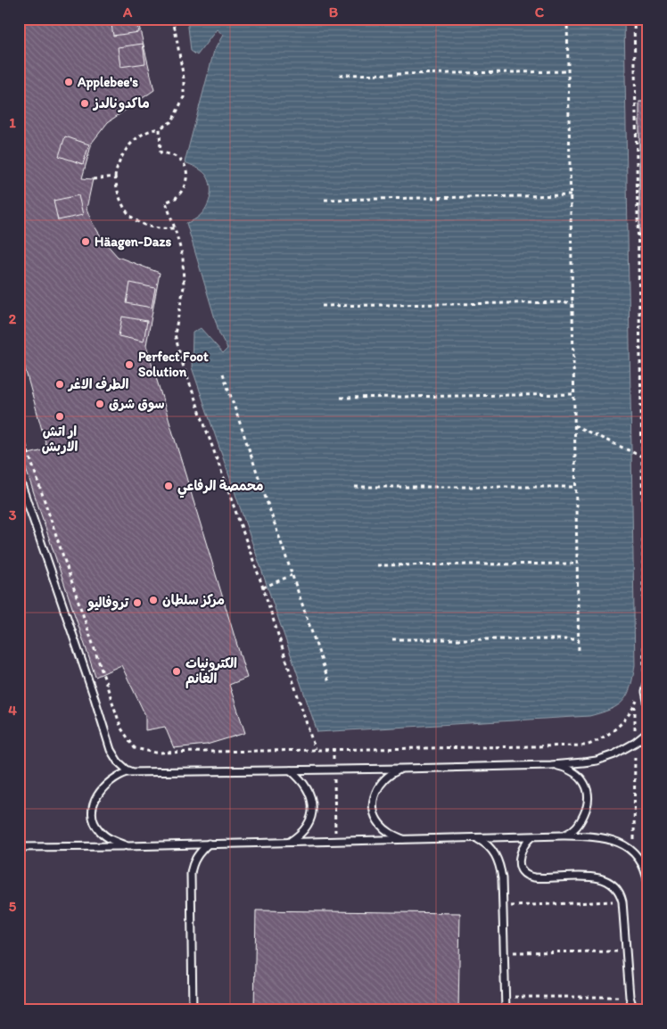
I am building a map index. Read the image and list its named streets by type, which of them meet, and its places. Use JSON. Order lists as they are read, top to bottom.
{
  "places": [
    "Applebee's",
    "ماكدونالدز",
    "Häagen-Dazs",
    "Perfect Foot Solution",
    "الطرف الاغر",
    "سوق شرق",
    "ار اتش الاربش",
    "محمصة الرفاعي",
    "مركز سلطان",
    "تروفاليو",
    "الكترونيات الغانم"
  ],
  "grid": {
    "columns": ["A", "B", "C"],
    "rows": [
      "1",
      "2",
      "3",
      "4",
      "5"
    ]
  }
}
